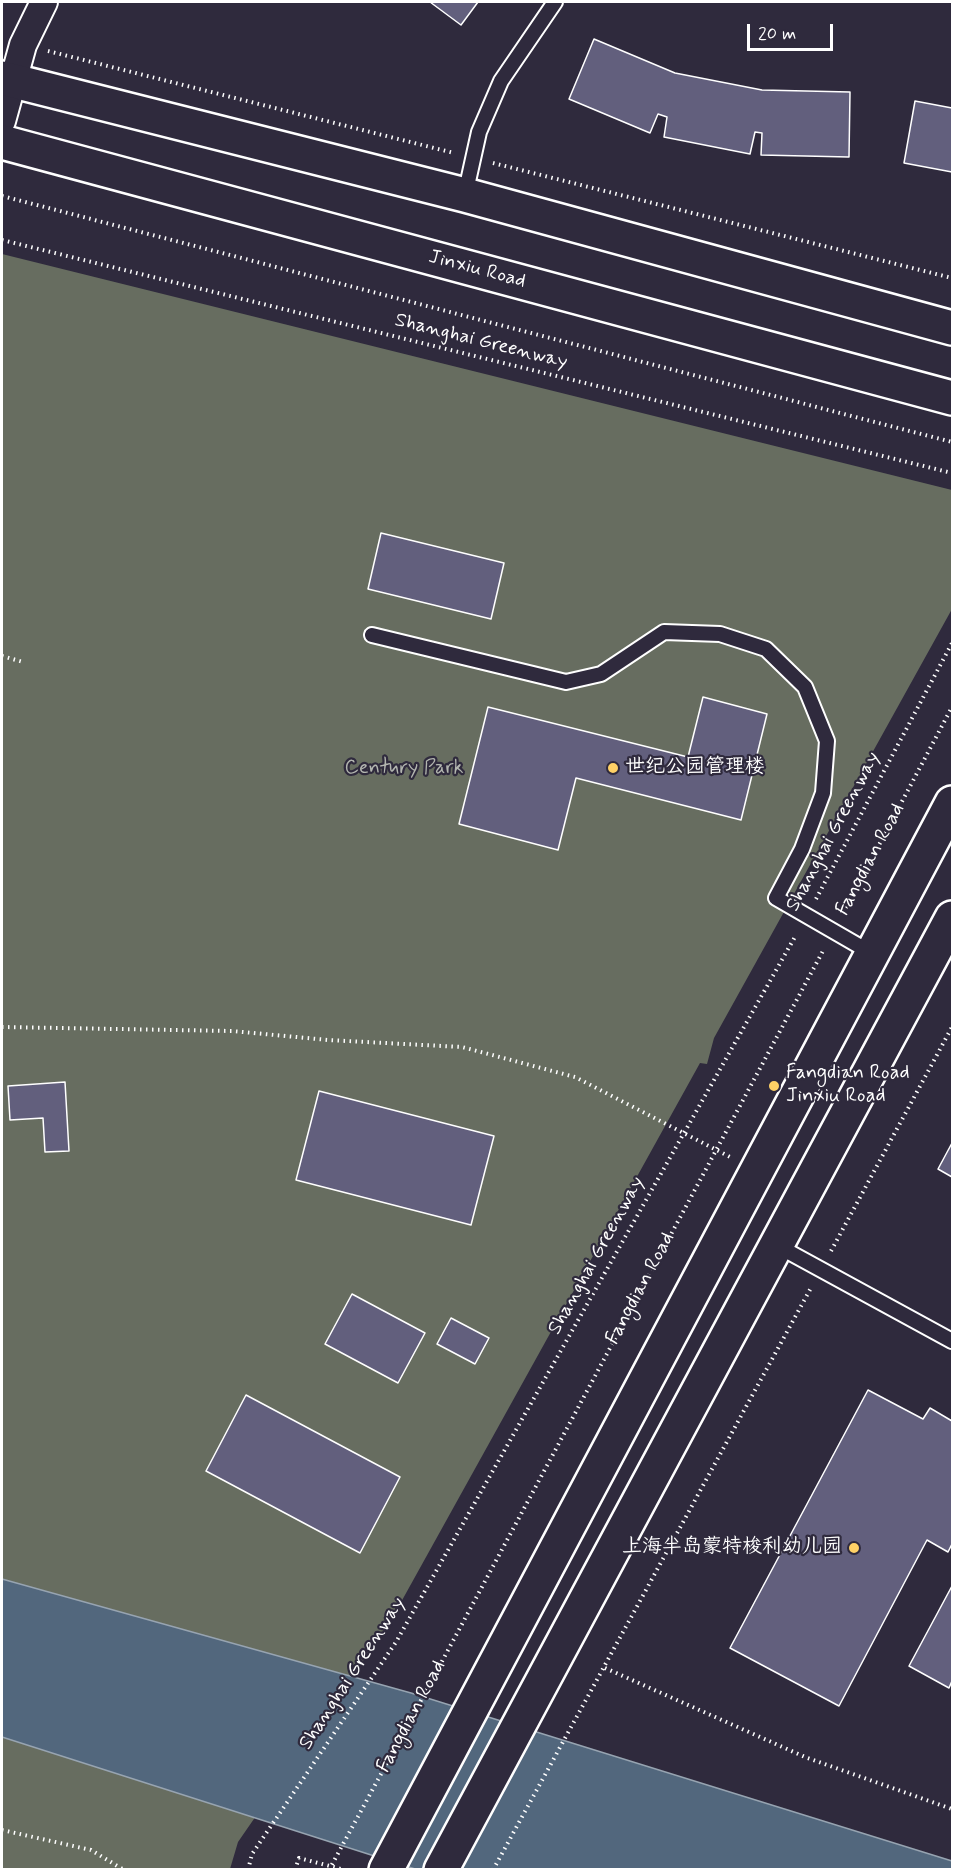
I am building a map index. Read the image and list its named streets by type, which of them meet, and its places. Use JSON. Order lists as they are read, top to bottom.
{
  "streets": {
    "main road": ["Jinxiu Road"],
    "path": ["Shanghai Greenway", "Fangdian Road"]
  },
  "parks": ["Century Park"],
  "places": ["世纪公园管理楼", "Fangdian Road Jinxiu Road", "上海半岛蒙特梭利幼儿园"],
  "scale_bar": "20 m"
}
